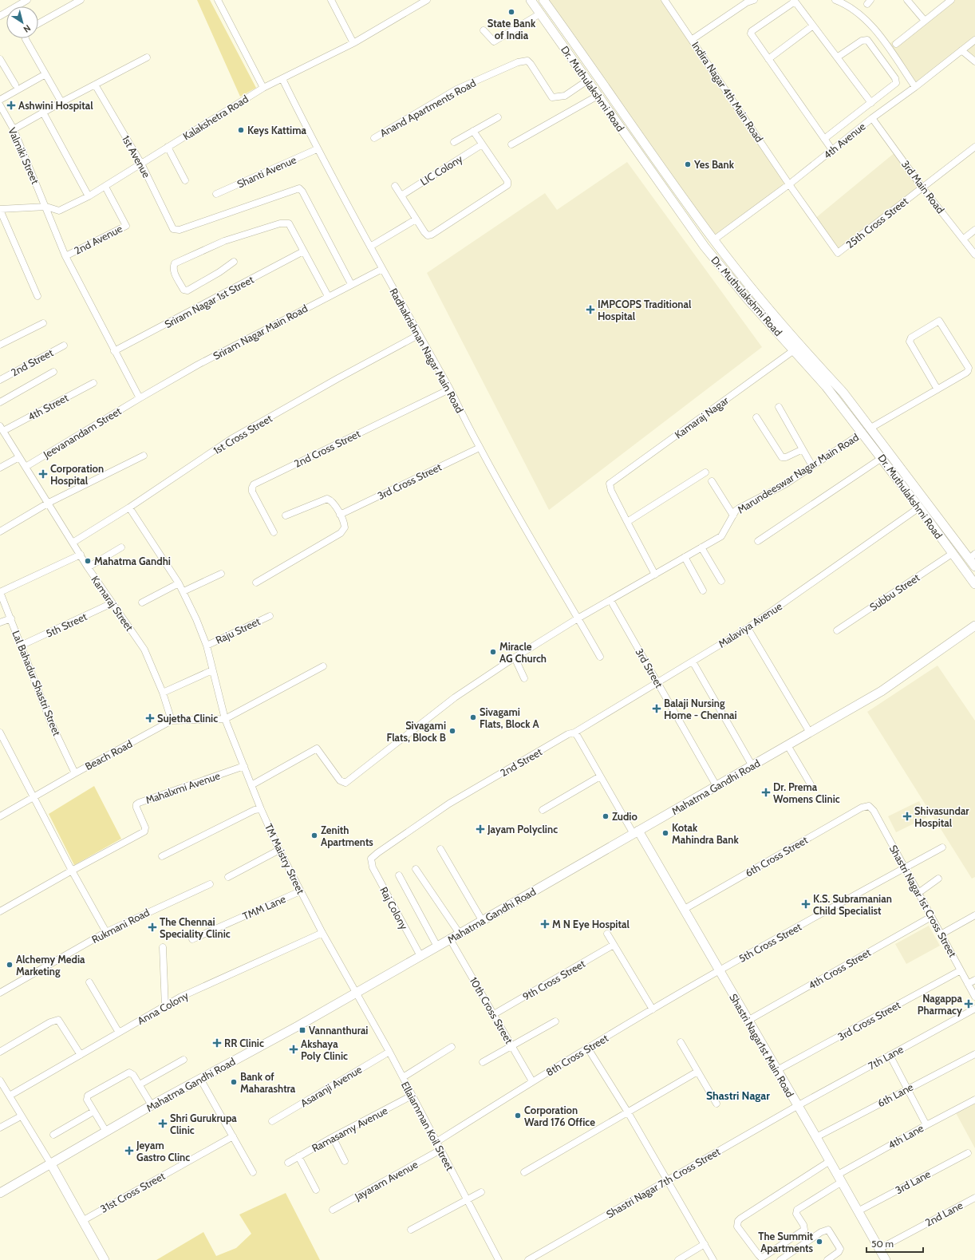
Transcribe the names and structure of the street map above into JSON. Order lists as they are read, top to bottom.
{
  "streets": {
    "main road": ["Dr. Muthulakshmi Road", "Mahatma Gandhi Road", "Shastri Nagar1st Main Road"],
    "street": [
      "Indira Nagar 4th Main Road",
      "Anand Apartments Road",
      "Kalakshetra Road",
      "4th Avenue",
      "Valmiki Street",
      "1st Avenue",
      "LIC Colony",
      "Shanti Avenue",
      "3rd Main Road",
      "25th Cross Street",
      "2nd Avenue",
      "Sriram Nagar 1st Street",
      "Sriram Nagar Main Road",
      "Radhakrishnan Nagar Main Road",
      "2nd Street",
      "4th Street",
      "Kamaraj Nagar",
      "Jeevanandam Street",
      "1st Cross Street",
      "2nd Cross Street",
      "Marundeeswar Nagar Main Road",
      "3rd Cross Street",
      "Subbu Street",
      "Kamaraj Street",
      "5th Street",
      "Malaviya Avenue",
      "Raju Street",
      "3rd Street",
      "Lal Bahadur Shastri Street",
      "Beach Road",
      "Mahalxmi Avenue",
      "6th Cross Street",
      "TM Maistry Street",
      "Shastri Nagar 1st Cross Street",
      "TMM Lane",
      "Raj Colony",
      "Rukmani Road",
      "5th Cross Street",
      "4th Cross Street",
      "9th Cross Street",
      "Anna Colony",
      "10th Cross Street",
      "8th Cross Street",
      "7th Lane",
      "Asaranji Avenue",
      "6th Lane",
      "Ellaiamman Koil Street",
      "Ramasamy Avenue",
      "4th Lane",
      "Jayaram Avenue",
      "3rd Lane",
      "Shastri Nagar 7th Cross Street",
      "31st Cross Street",
      "2nd Lane"
    ]
  },
  "crossings": [
    ["Dr. Muthulakshmi Road", "Anand Apartments Road"],
    ["Dr. Muthulakshmi Road", "4th Avenue"],
    ["Dr. Muthulakshmi Road", "Kamaraj Nagar"],
    ["Dr. Muthulakshmi Road", "Marundeeswar Nagar Main Road"],
    ["Dr. Muthulakshmi Road", "Subbu Street"],
    ["Dr. Muthulakshmi Road", "Malaviya Avenue"],
    ["Indira Nagar 4th Main Road", "4th Avenue"],
    ["Indira Nagar 4th Main Road", "25th Cross Street"],
    ["Kalakshetra Road", "Valmiki Street"],
    ["Kalakshetra Road", "1st Avenue"],
    ["Kalakshetra Road", "2nd Avenue"],
    ["Kalakshetra Road", "Radhakrishnan Nagar Main Road"],
    ["4th Avenue", "3rd Main Road"],
    ["4th Avenue", "25th Cross Street"],
    ["Valmiki Street", "2nd Avenue"],
    ["Valmiki Street", "Sriram Nagar 1st Street"],
    ["1st Avenue", "Sriram Nagar Main Road"],
    ["Shanti Avenue", "Radhakrishnan Nagar Main Road"],
    ["3rd Main Road", "25th Cross Street"],
    ["Sriram Nagar Main Road", "Radhakrishnan Nagar Main Road"],
    ["Sriram Nagar Main Road", "Jeevanandam Street"],
    ["Radhakrishnan Nagar Main Road", "1st Cross Street"],
    ["Radhakrishnan Nagar Main Road", "2nd Cross Street"],
    ["Radhakrishnan Nagar Main Road", "Marundeeswar Nagar Main Road"],
    ["Radhakrishnan Nagar Main Road", "3rd Cross Street"],
    ["2nd Street", "Malaviya Avenue"],
    ["2nd Street", "Raj Colony"],
    ["4th Street", "Kamaraj Street"],
    ["Jeevanandam Street", "Kamaraj Street"],
    ["1st Cross Street", "Kamaraj Street"],
    ["1st Cross Street", "TM Maistry Street"],
    ["Marundeeswar Nagar Main Road", "3rd Street"],
    ["Marundeeswar Nagar Main Road", "TM Maistry Street"],
    ["3rd Cross Street", "Shastri Nagar 1st Cross Street"],
    ["3rd Cross Street", "Shastri Nagar1st Main Road"],
    ["Kamaraj Street", "5th Street"],
    ["Kamaraj Street", "Beach Road"],
    ["5th Street", "Lal Bahadur Shastri Street"],
    ["Malaviya Avenue", "3rd Street"],
    ["Raju Street", "TM Maistry Street"],
    ["3rd Street", "Mahatma Gandhi Road"],
    ["Lal Bahadur Shastri Street", "Beach Road"],
    ["Beach Road", "TM Maistry Street"],
    ["Mahatma Gandhi Road", "TM Maistry Street"],
    ["Mahatma Gandhi Road", "Raj Colony"],
    ["Mahatma Gandhi Road", "10th Cross Street"],
    ["Mahatma Gandhi Road", "Shastri Nagar1st Main Road"],
    ["Mahatma Gandhi Road", "Ellaiamman Koil Street"],
    ["Mahalxmi Avenue", "TM Maistry Street"],
    ["6th Cross Street", "Shastri Nagar 1st Cross Street"],
    ["6th Cross Street", "Shastri Nagar1st Main Road"],
    ["TM Maistry Street", "TMM Lane"],
    ["TM Maistry Street", "Anna Colony"],
    ["TM Maistry Street", "Ellaiamman Koil Street"],
    ["Shastri Nagar 1st Cross Street", "5th Cross Street"],
    ["Shastri Nagar 1st Cross Street", "4th Cross Street"],
    ["5th Cross Street", "Shastri Nagar1st Main Road"],
    ["5th Cross Street", "8th Cross Street"],
    ["4th Cross Street", "Shastri Nagar1st Main Road"],
    ["9th Cross Street", "10th Cross Street"],
    ["10th Cross Street", "8th Cross Street"],
    ["Shastri Nagar1st Main Road", "8th Cross Street"],
    ["Shastri Nagar1st Main Road", "7th Lane"],
    ["Shastri Nagar1st Main Road", "6th Lane"],
    ["Shastri Nagar1st Main Road", "4th Lane"],
    ["Shastri Nagar1st Main Road", "3rd Lane"],
    ["Shastri Nagar1st Main Road", "Shastri Nagar 7th Cross Street"],
    ["Shastri Nagar1st Main Road", "2nd Lane"],
    ["8th Cross Street", "Ellaiamman Koil Street"],
    ["7th Lane", "Shastri Nagar 7th Cross Street"],
    ["Asaranji Avenue", "Ellaiamman Koil Street"],
    ["Ellaiamman Koil Street", "Ramasamy Avenue"],
    ["Ellaiamman Koil Street", "Jayaram Avenue"]
  ],
  "districts": ["Shastri Nagar"],
  "places": {
    "other": [
      "State Bank of India",
      "Keys Kattima",
      "Yes Bank",
      "Mahatma Gandhi",
      "Miracle AG Church",
      "Sivagami Flats, Block A",
      "Sivagami Flats, Block B",
      "Zudio",
      "Kotak Mahindra Bank",
      "Zenith Apartments",
      "Alchemy Media Marketing",
      "Bank of Maharashtra",
      "Corporation Ward 176 Office",
      "The Summit Apartments"
    ],
    "health": [
      "Ashwini Hospital",
      "IMPCOPS Traditional Hospital",
      "Corporation Hospital",
      "Balaji Nursing Home - Chennai",
      "Sujetha Clinic",
      "Dr. Prema Womens Clinic",
      "Shivasundar Hospital",
      "Jayam Polyclinc",
      "K.S. Subramanian Child Specialist",
      "M N Eye Hospital",
      "The Chennai Speciality Clinic",
      "Nagappa Pharmacy",
      "RR Clinic",
      "Akshaya Poly Clinic",
      "Shri Gurukrupa Clinic",
      "Jeyam Gastro Clinc"
    ],
    "transit": ["Vannanthurai"]
  },
  "scale_bar": "50 m",
  "north": "bottom right"
}
